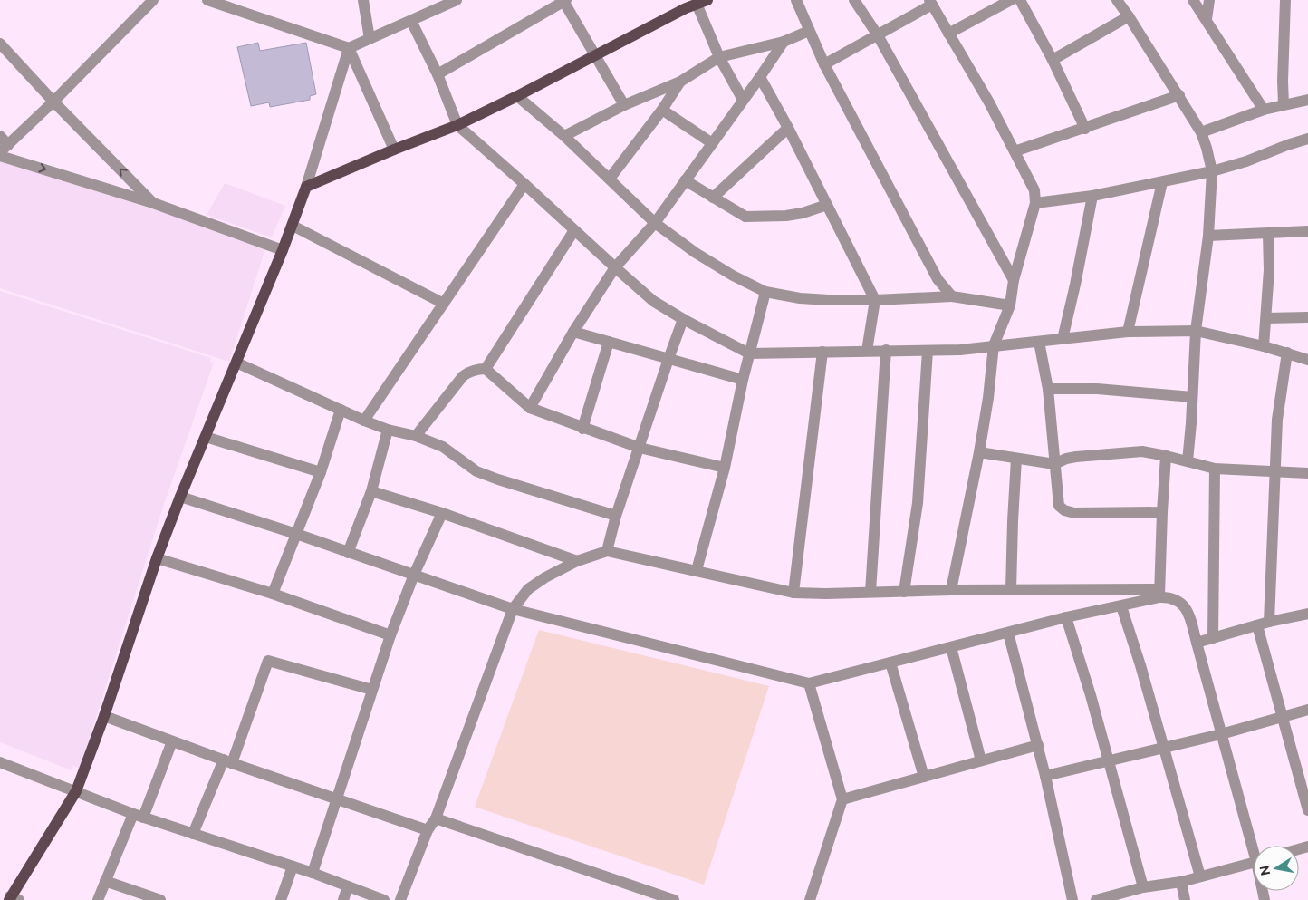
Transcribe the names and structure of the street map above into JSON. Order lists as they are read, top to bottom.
{
  "north": "left"
}
